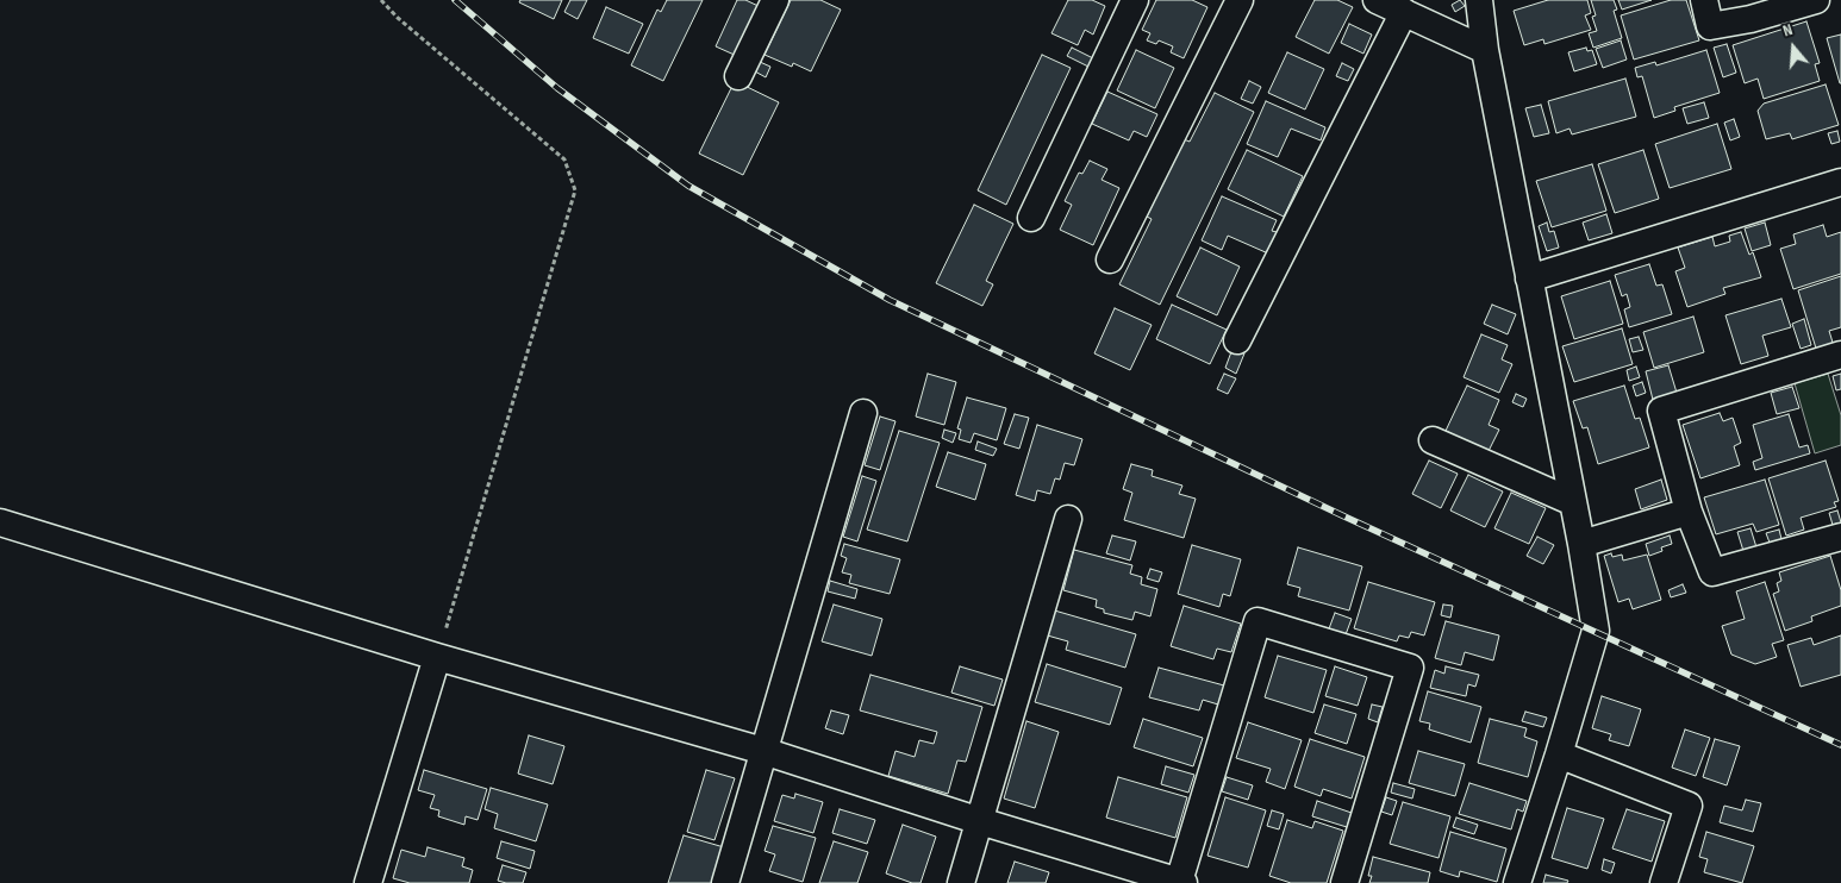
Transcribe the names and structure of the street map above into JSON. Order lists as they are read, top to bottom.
{
  "north": "top"
}
